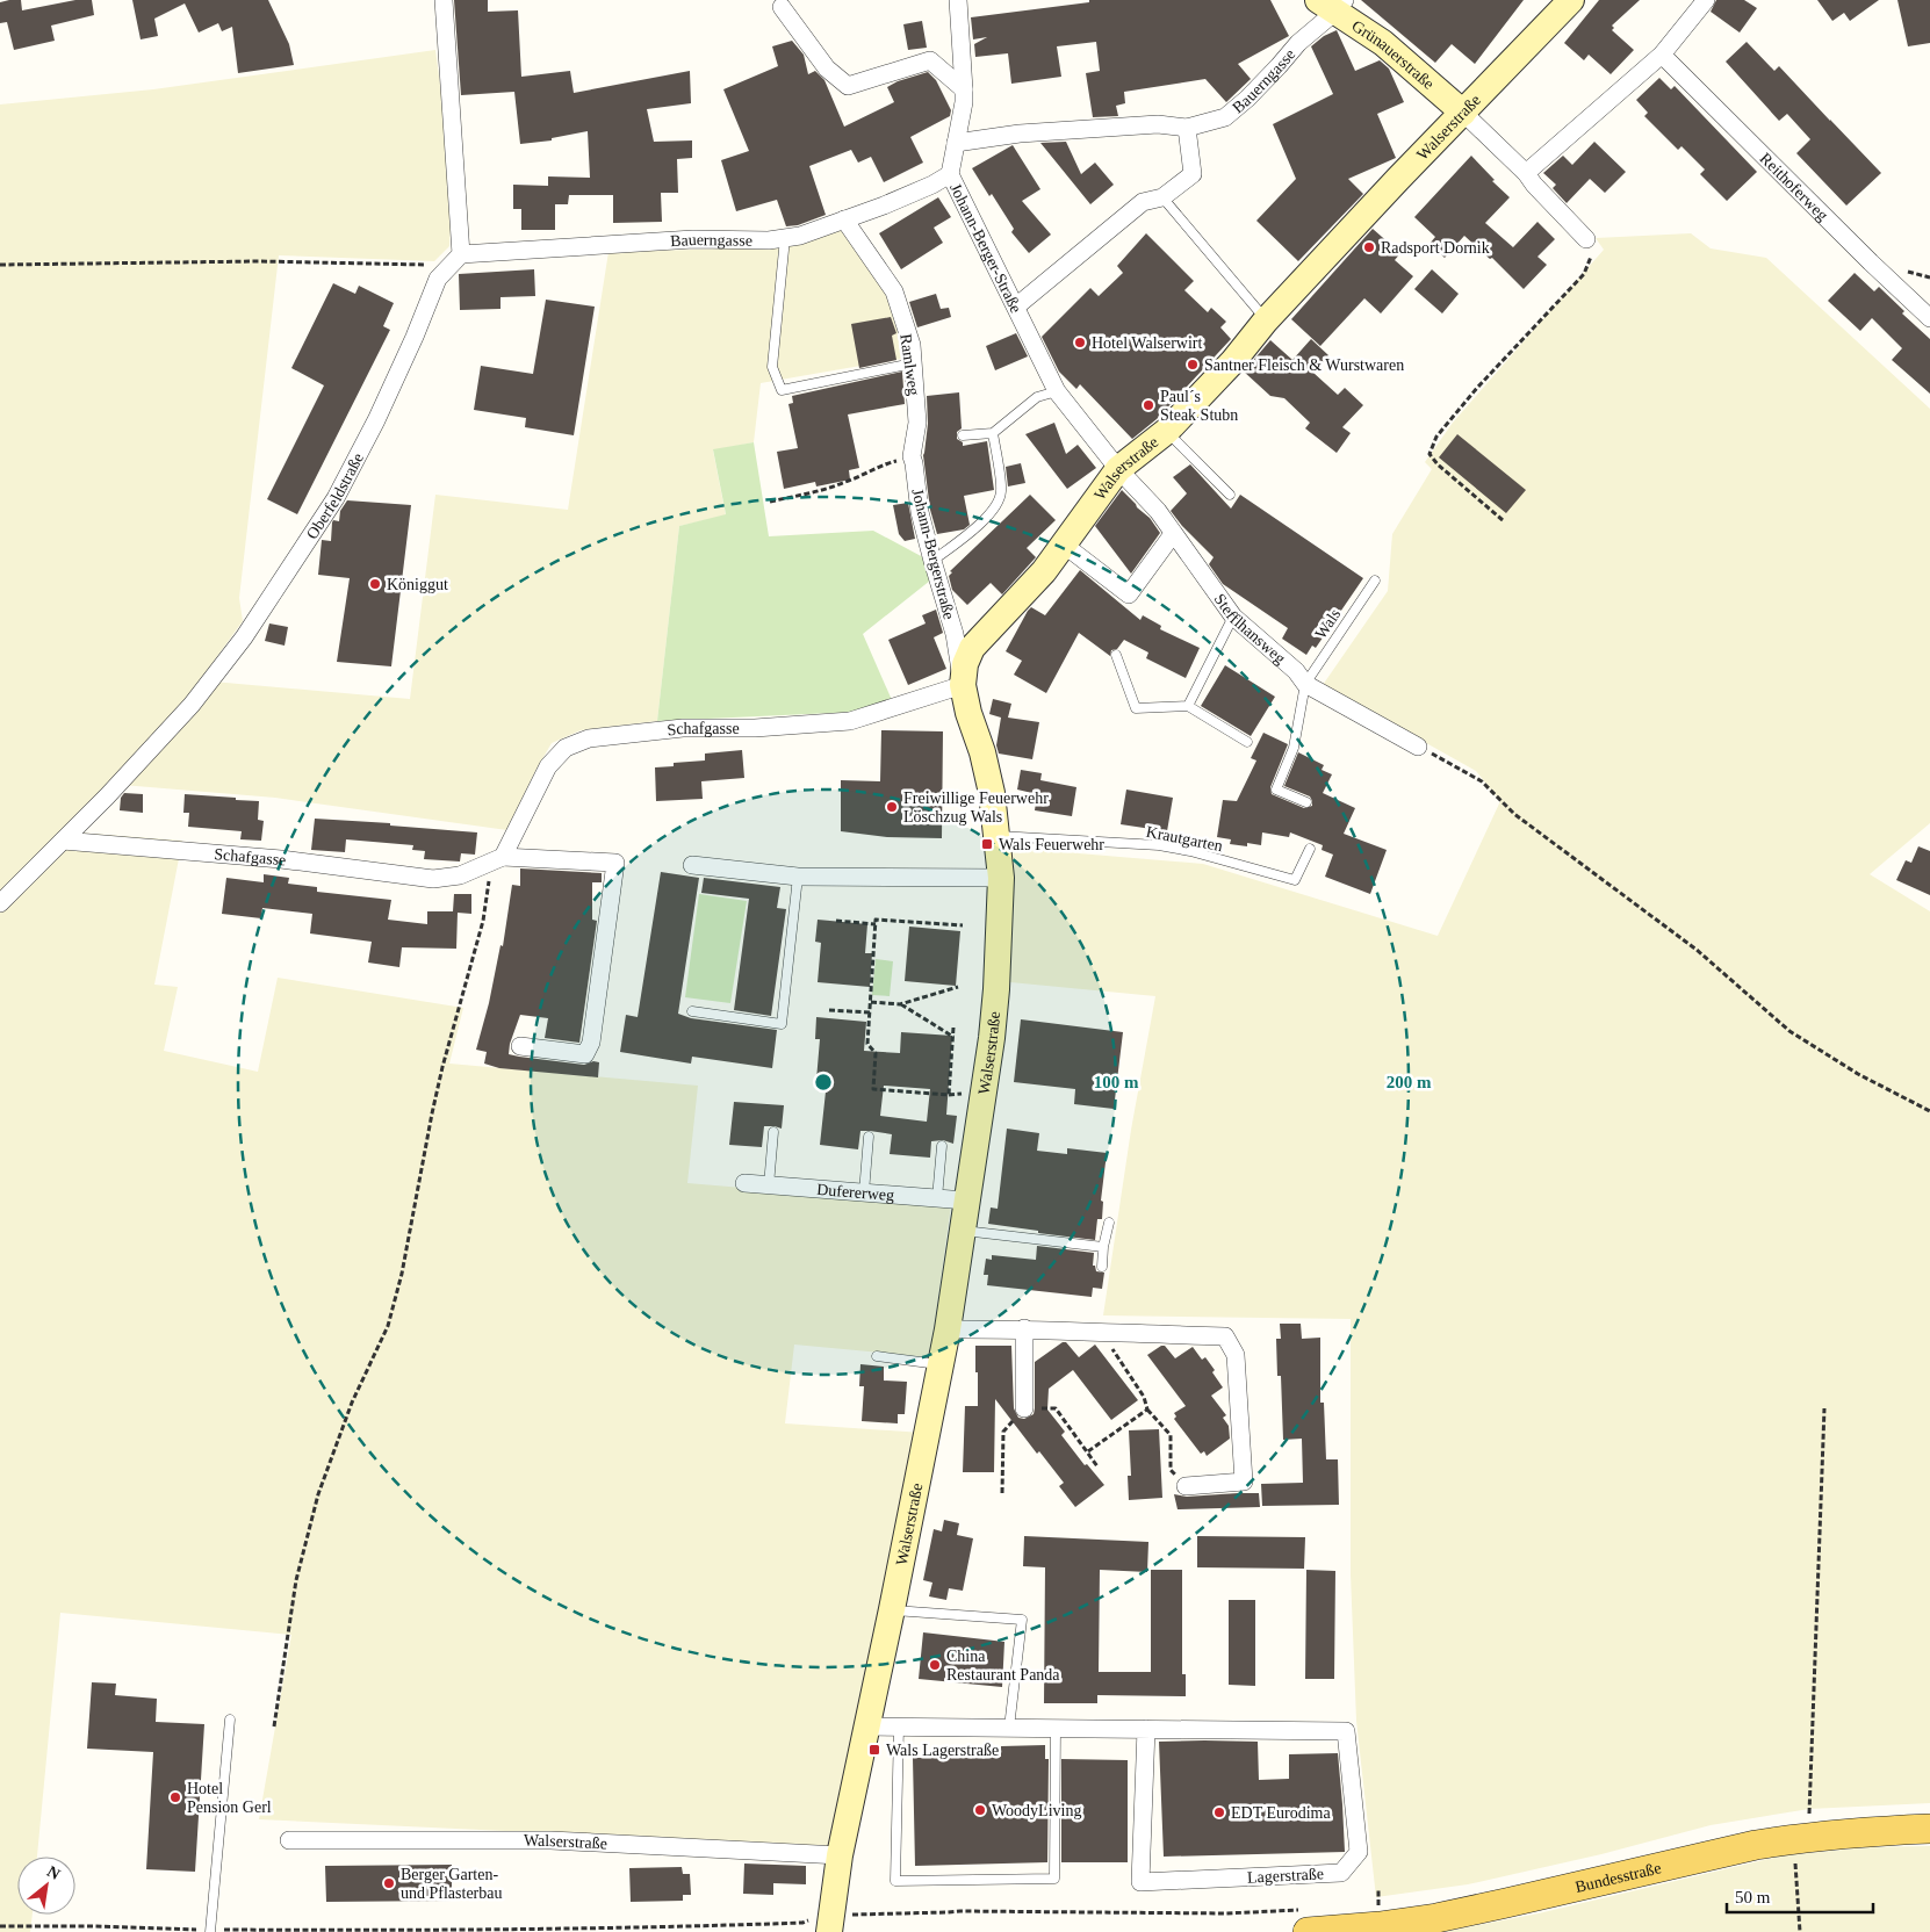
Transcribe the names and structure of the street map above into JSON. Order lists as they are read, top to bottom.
{
  "streets": {
    "main road": ["Bundesstraße"],
    "street": [
      "Grünauerstraße",
      "Bauerngasse",
      "Walserstraße",
      "Reithoferweg",
      "Johann-Berger-Straße",
      "Ramlweg",
      "Oberfeldstraße",
      "Johann-Bergerstraße",
      "Stefflhansweg",
      "Schafgasse",
      "Dufererweg",
      "Lagerstraße"
    ],
    "lane": ["Wals", "Krautgarten"]
  },
  "crossings": [
    ["Grünauerstraße", "Bauerngasse"],
    ["Grünauerstraße", "Walserstraße"],
    ["Bauerngasse", "Johann-Berger-Straße"],
    ["Bauerngasse", "Ramlweg"],
    ["Bauerngasse", "Oberfeldstraße"],
    ["Walserstraße", "Johann-Berger-Straße"],
    ["Walserstraße", "Johann-Bergerstraße"],
    ["Walserstraße", "Stefflhansweg"],
    ["Walserstraße", "Schafgasse"],
    ["Walserstraße", "Krautgarten"],
    ["Walserstraße", "Dufererweg"],
    ["Walserstraße", "Lagerstraße"],
    ["Johann-Berger-Straße", "Stefflhansweg"],
    ["Ramlweg", "Johann-Bergerstraße"],
    ["Oberfeldstraße", "Schafgasse"],
    ["Johann-Bergerstraße", "Schafgasse"],
    ["Wals", "Stefflhansweg"]
  ],
  "places": {
    "other": [
      "Radsport Dornik",
      "Hotel Walserwirt",
      "Santner Fleisch & Wurstwaren",
      "Paul´s Steak Stubn",
      "Königgut",
      "Freiwillige Feuerwehr Löschzug Wals",
      "China Restaurant Panda",
      "Hotel Pension Gerl",
      "WoodyLiving",
      "EDT Eurodima",
      "Berger Garten- und Pflasterbau"
    ],
    "transit": ["Wals Feuerwehr", "Wals Lagerstraße"]
  },
  "scale_bar": "50 m",
  "north": "top right",
  "rings": ["100 m", "200 m"]
}
